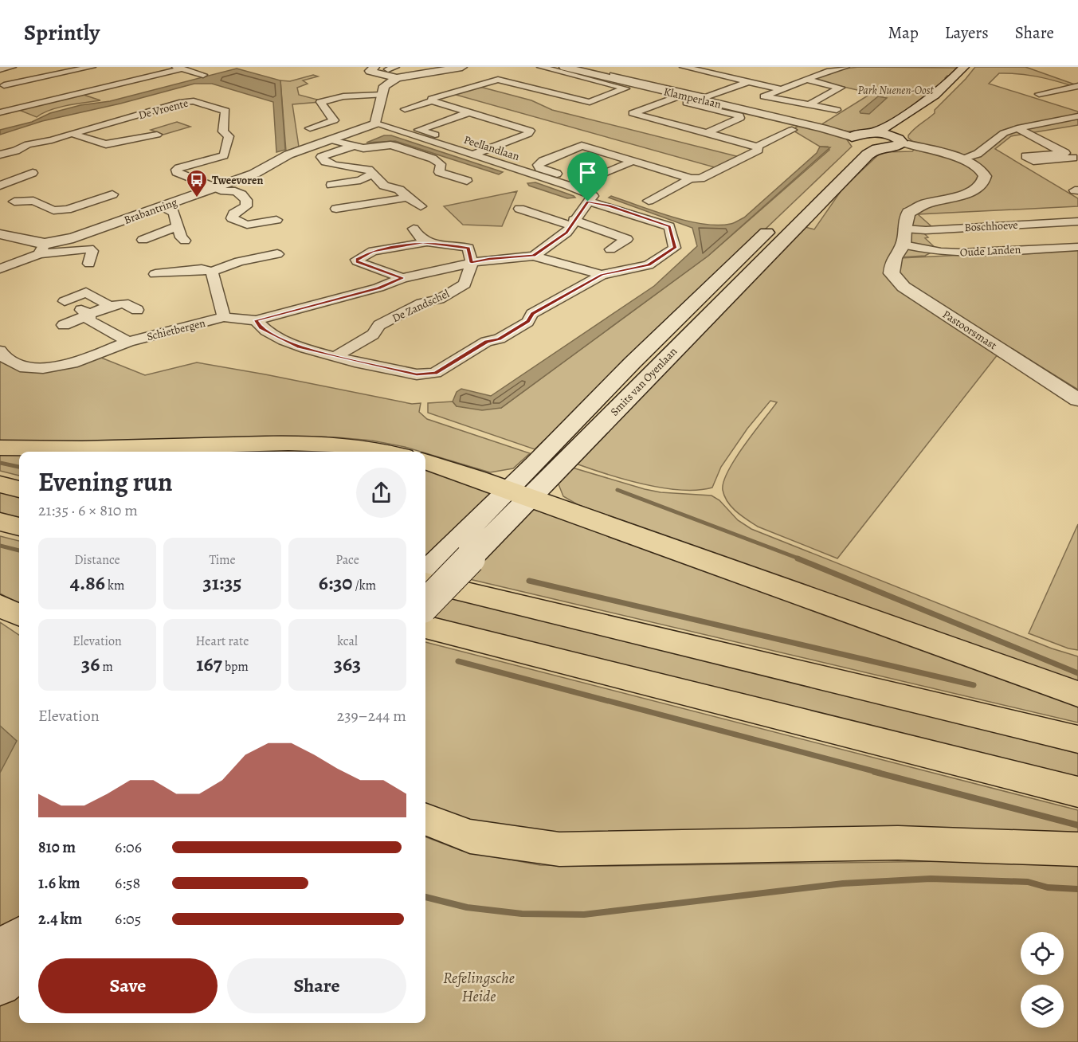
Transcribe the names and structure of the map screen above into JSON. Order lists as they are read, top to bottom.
{
  "streets": {
    "main road": ["Smits van Oyenlaan"],
    "street": [
      "Klamperlaan",
      "De Vroente",
      "Peellandlaan",
      "Brabantring",
      "Boschhoeve",
      "Oude Landen",
      "De Zandschel",
      "Schietbergen",
      "Pastoorsmast"
    ]
  },
  "crossings": [
    ["Klamperlaan", "Smits van Oyenlaan"],
    ["De Vroente", "Brabantring"],
    ["Peellandlaan", "Brabantring"],
    ["Boschhoeve", "Oude Landen"],
    ["Boschhoeve", "Pastoorsmast"],
    ["Oude Landen", "Pastoorsmast"],
    ["De Zandschel", "Schietbergen"]
  ],
  "parks": ["Park Nuenen-Oost", "Refelingsche Heide"],
  "places": {
    "bus stop": ["Tweevoren"]
  },
  "page": {
    "header": "Sprintly",
    "nav": ["Map", "Layers", "Share"],
    "heading": ["Evening run", "21:35 · 6 × 810 m"],
    "stats": [
      ["Distance", "4.86 km"],
      ["Time", "31:35"],
      ["Pace", "6:30 /km"],
      ["Elevation", "36 m"],
      ["Heart rate", "167 bpm"],
      ["kcal", "363"]
    ],
    "chart": ["Elevation", "239–244 m"],
    "list": [
      {
        "name": "810 m",
        "note": "6:06"
      },
      {
        "name": "1.6 km",
        "note": "6:58"
      },
      {
        "name": "2.4 km",
        "note": "6:05"
      }
    ],
    "buttons": ["Save", "Share"]
  }
}
